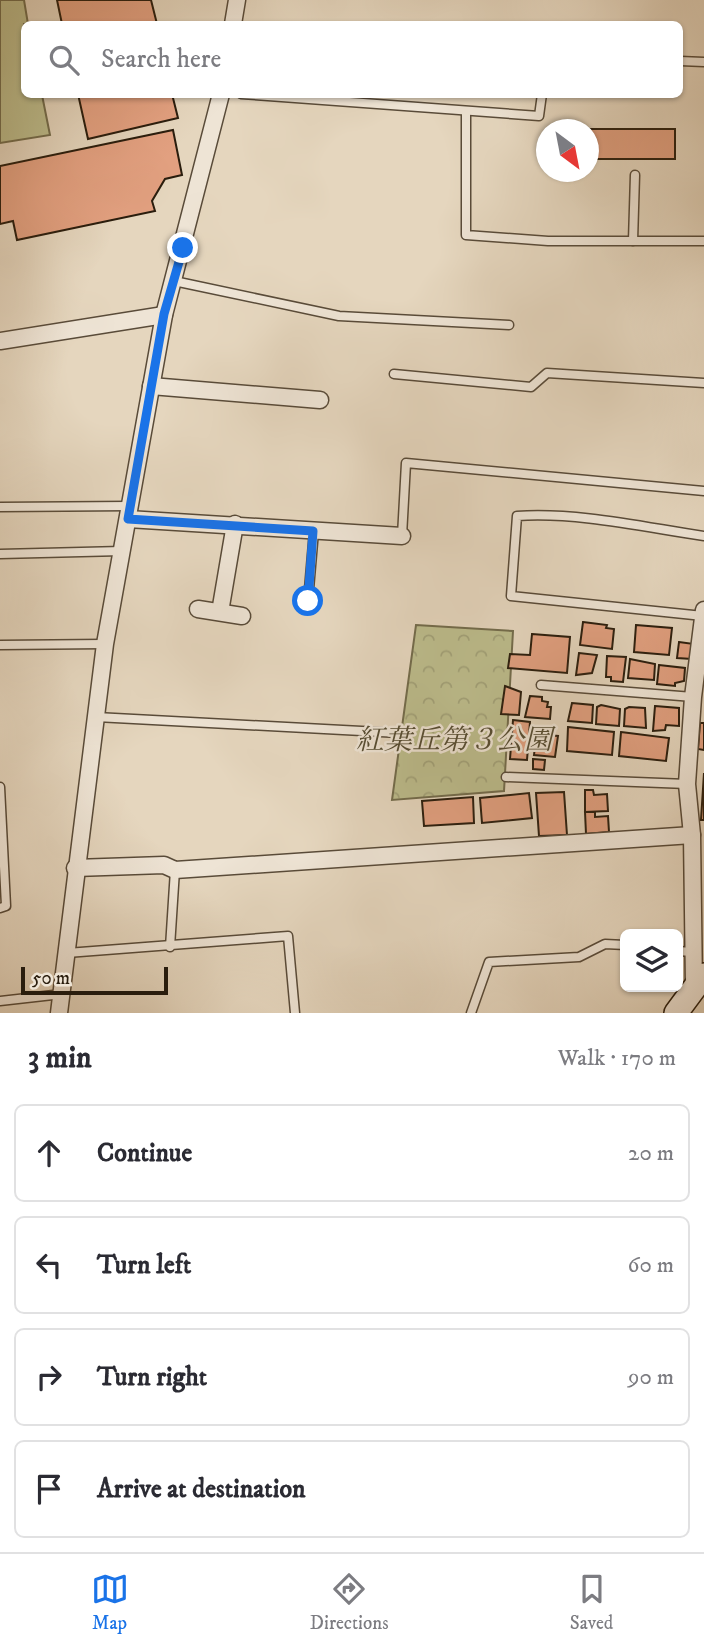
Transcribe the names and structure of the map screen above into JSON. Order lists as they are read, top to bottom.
{
  "parks": ["紅葉丘第３公園"],
  "scale_bar": "50 m",
  "north": "bottom right",
  "page": {
    "search": "Search here",
    "scale": "50 m",
    "heading": ["3 min", "Walk · 170 m"],
    "list": [
      ["Continue", "20 m"],
      ["Turn left", "60 m"],
      ["Turn right", "90 m"],
      "Arrive at destination"
    ],
    "nav": ["Map", "Directions", "Saved"]
  }
}
